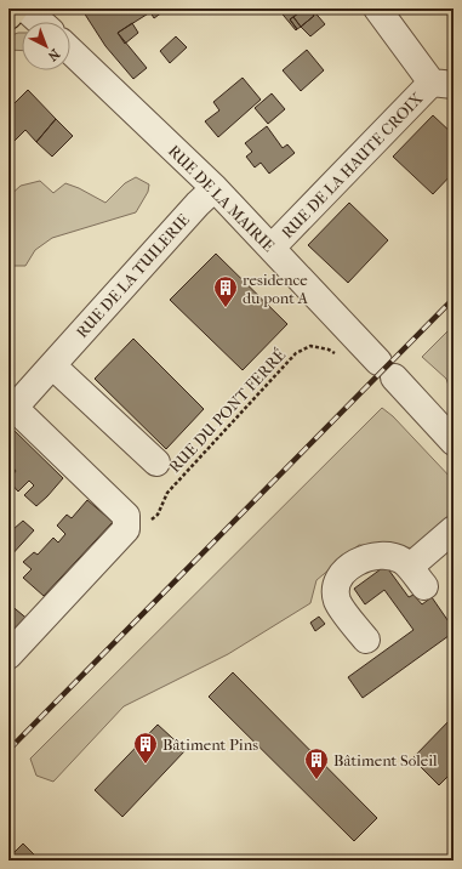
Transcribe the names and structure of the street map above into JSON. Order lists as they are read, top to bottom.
{
  "streets": {
    "street": ["RUE DE LA HAUTE CROIX", "RUE DE LA MAIRIE", "RUE DE LA TUILERIE"],
    "path": ["RUE DU PONT FERRÉ"]
  },
  "crossings": [
    ["RUE DE LA HAUTE CROIX", "RUE DE LA MAIRIE"],
    ["RUE DE LA MAIRIE", "RUE DE LA TUILERIE"],
    ["RUE DE LA TUILERIE", "RUE DU PONT FERRÉ"]
  ],
  "places": {
    "building": ["residence du pont A", "Bâtiment Pins", "Bâtiment Soleil"]
  },
  "north": "bottom right"
}
